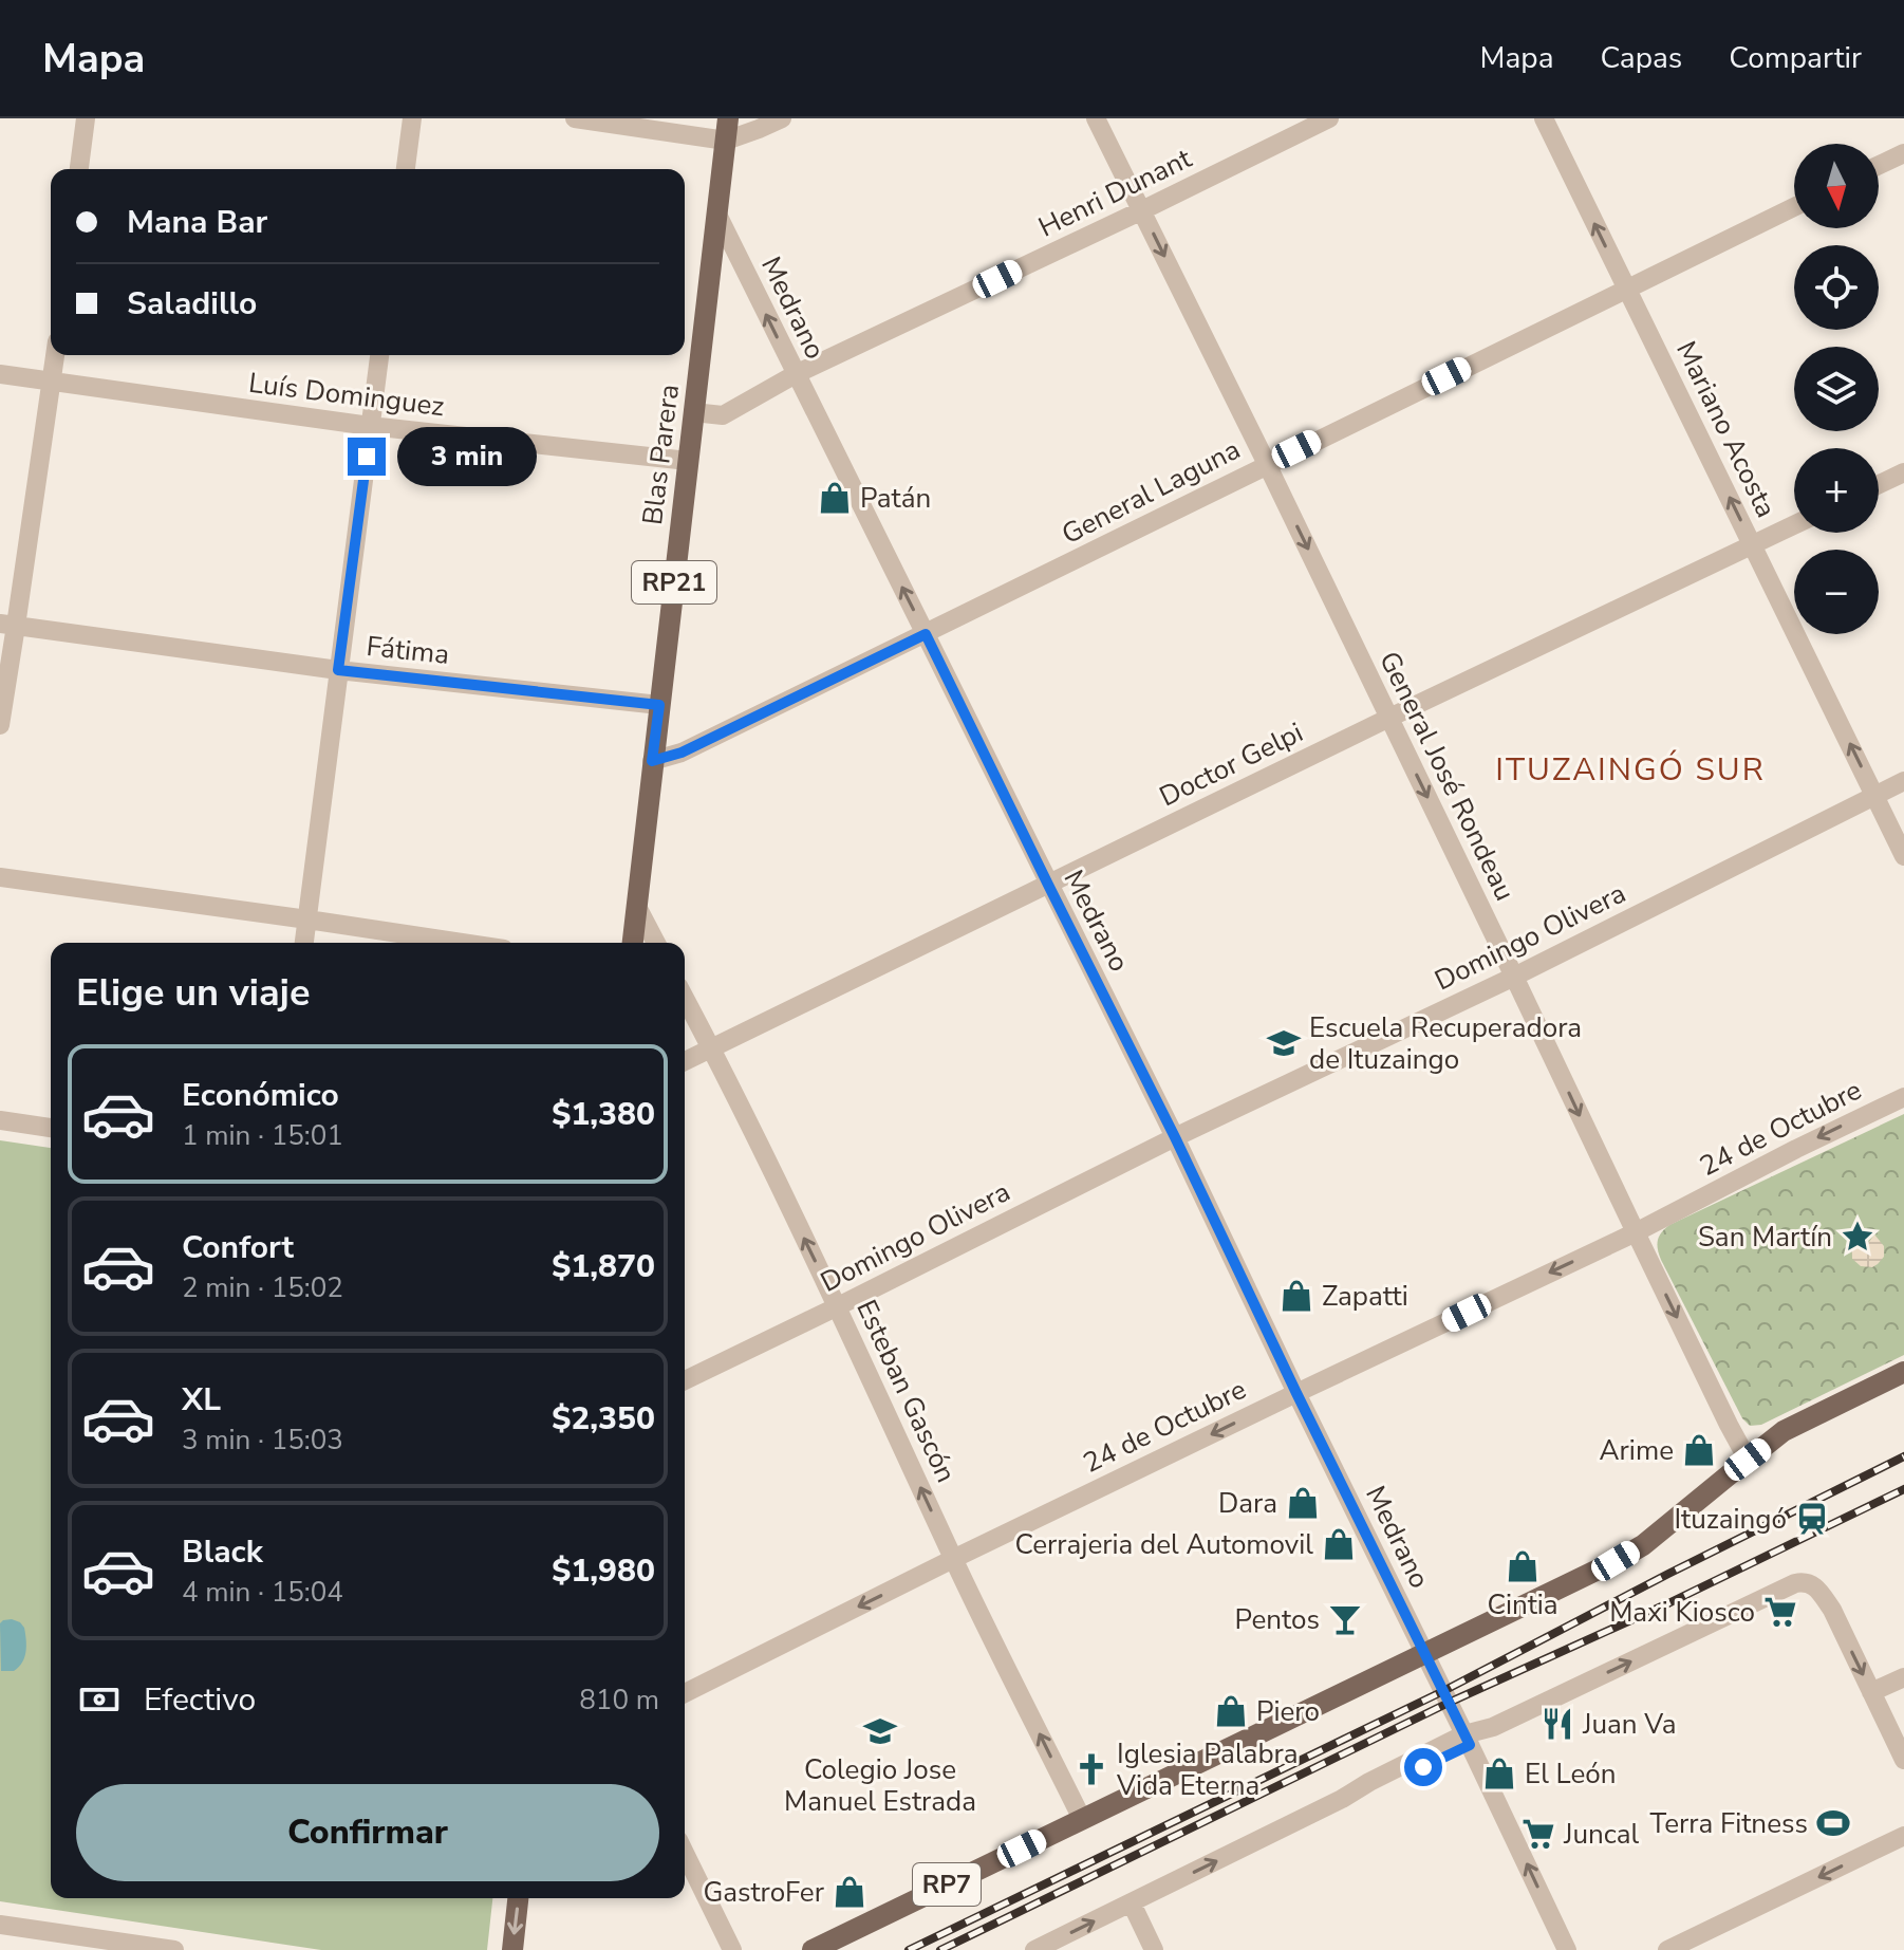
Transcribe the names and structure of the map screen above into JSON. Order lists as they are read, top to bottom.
{
  "streets": {
    "main road": ["Blas Parera", "RP21", "RP7"],
    "street": [
      "Henri Dunant",
      "Medrano",
      "Luís Dominguez",
      "Mariano Acosta",
      "General Laguna",
      "Fátima",
      "Doctor Gelpi",
      "General José Rondeau",
      "Domingo Olivera",
      "24 de Octubre",
      "Esteban Gascón"
    ]
  },
  "crossings": [
    ["Henri Dunant", "Medrano"],
    ["Henri Dunant", "Blas Parera"],
    ["Henri Dunant", "General José Rondeau"],
    ["Medrano", "Blas Parera"],
    ["Medrano", "General Laguna"],
    ["Medrano", "Doctor Gelpi"],
    ["Medrano", "Domingo Olivera"],
    ["Medrano", "24 de Octubre"],
    ["Medrano", "RP7"],
    ["Luís Dominguez", "Blas Parera"],
    ["Mariano Acosta", "General Laguna"],
    ["Mariano Acosta", "Doctor Gelpi"],
    ["Mariano Acosta", "Domingo Olivera"],
    ["Blas Parera", "General Laguna"],
    ["Blas Parera", "Fátima"],
    ["General Laguna", "General José Rondeau"],
    ["Doctor Gelpi", "General José Rondeau"],
    ["Doctor Gelpi", "Esteban Gascón"],
    ["General José Rondeau", "Domingo Olivera"],
    ["General José Rondeau", "24 de Octubre"],
    ["General José Rondeau", "RP7"],
    ["Domingo Olivera", "Esteban Gascón"],
    ["24 de Octubre", "Esteban Gascón"],
    ["Esteban Gascón", "RP7"]
  ],
  "one_way": [
    "Mariano Acosta",
    "General José Rondeau",
    "24 de Octubre",
    "Esteban Gascón"
  ],
  "districts": ["ITUZAINGÓ SUR"],
  "places": {
    "shop": [
      "Patán",
      "Zapatti",
      "Arime",
      "Dara",
      "Cerrajeria del Automovil",
      "Cintia",
      "Piero",
      "El León",
      "GastroFer"
    ],
    "school or university": ["Escuela Recuperadora de Ituzaingo", "Colegio Jose Manuel Estrada"],
    "place": ["San Martín"],
    "station": ["Ituzaingó"],
    "supermarket": ["Maxi Kiosco", "Juncal"],
    "bar": ["Pentos"],
    "restaurant": ["Juan Va"],
    "church": ["Iglesia Palabra Vida Eterna"],
    "sports": ["Terra Fitness"]
  },
  "north": "bottom",
  "page": {
    "header": "Mapa",
    "nav": ["Mapa", "Capas", "Compartir"],
    "map_buttons": ["+", "−"],
    "banner": ["Mana Bar", "Saladillo"],
    "bubble": "3 min",
    "heading": "Elige un viaje",
    "list": [
      {
        "name": "Económico",
        "note": "1 min · 15:01",
        "value": "$1,380"
      },
      {
        "name": "Confort",
        "note": "2 min · 15:02",
        "value": "$1,870"
      },
      {
        "name": "XL",
        "note": "3 min · 15:03",
        "value": "$2,350"
      },
      {
        "name": "Black",
        "note": "4 min · 15:04",
        "value": "$1,980"
      }
    ],
    "pay": ["Efectivo", "810 m"],
    "buttons": "Confirmar"
  }
}
